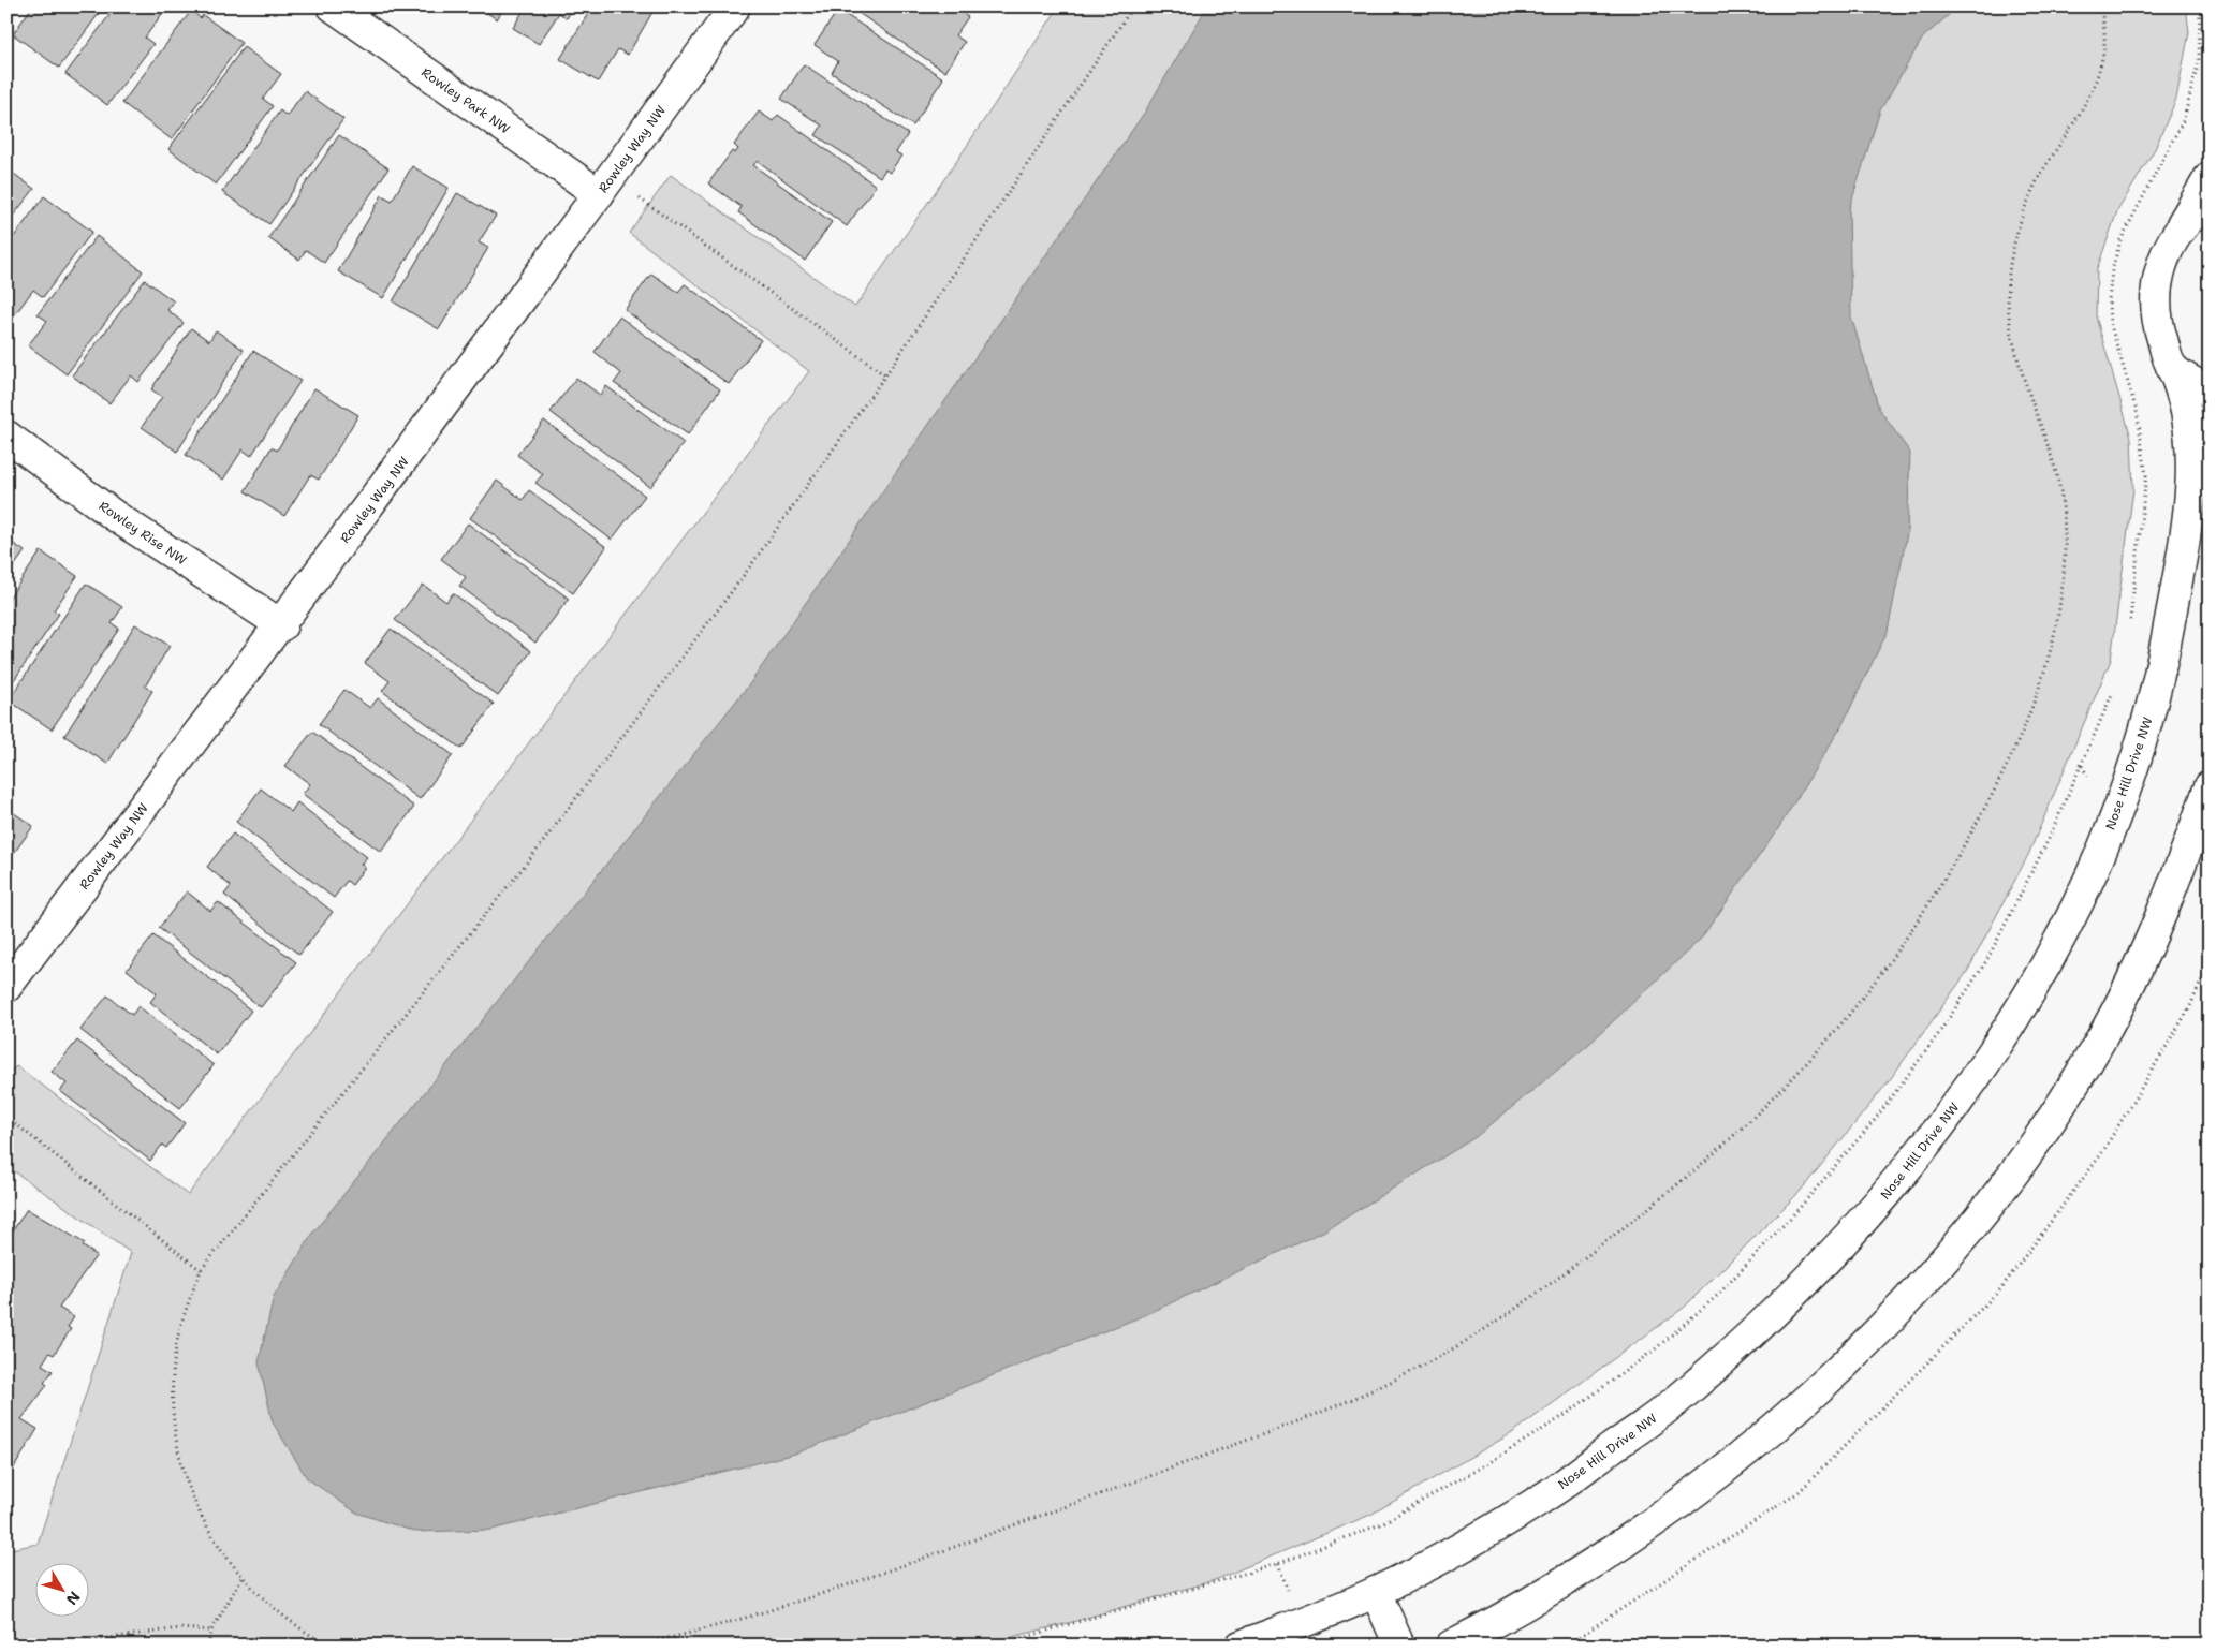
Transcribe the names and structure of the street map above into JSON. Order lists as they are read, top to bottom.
{
  "streets": {
    "street": [
      "Rowley Park NW",
      "Rowley Way NW",
      "Rowley Rise NW",
      "Nose Hill Drive NW"
    ]
  },
  "crossings": [
    ["Rowley Park NW", "Rowley Way NW"],
    ["Rowley Way NW", "Rowley Rise NW"]
  ],
  "north": "bottom right"
}
